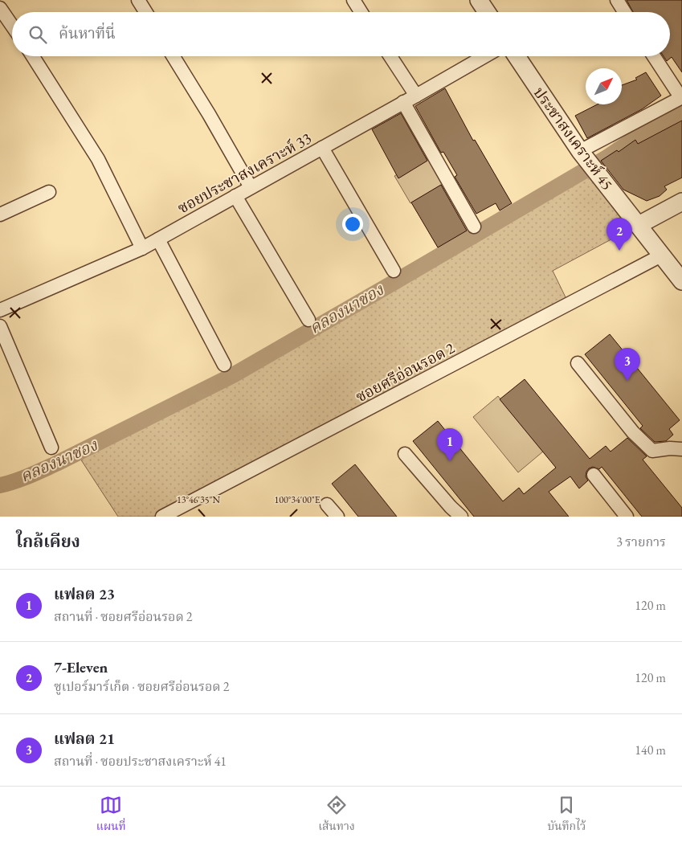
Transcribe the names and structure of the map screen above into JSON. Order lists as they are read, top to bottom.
{
  "streets": {
    "street": ["ประชาสงเคราะห์ 45", "ซอยประชาสงเคราะห์ 33", "ซอยศรีอ่อนรอด 2"]
  },
  "crossings": [
    ["ประชาสงเคราะห์ 45", "ซอยศรีอ่อนรอด 2"]
  ],
  "water": ["คลองนาซอง"],
  "north": "top right",
  "page": {
    "search": "ค้นหาที่นี่",
    "pins": ["2", "3", "1"],
    "heading": ["ใกล้เคียง", "3 รายการ"],
    "list": [
      {
        "mark": "1",
        "name": "แฟลต 23",
        "note": "สถานที่ · ซอยศรีอ่อนรอด 2",
        "value": "120 m"
      },
      {
        "mark": "2",
        "name": "7-Eleven",
        "note": "ซูเปอร์มาร์เก็ต · ซอยศรีอ่อนรอด 2",
        "value": "120 m"
      },
      {
        "mark": "3",
        "name": "แฟลต 21",
        "note": "สถานที่ · ซอยประชาสงเคราะห์ 41",
        "value": "140 m"
      }
    ],
    "nav": ["แผนที่", "เส้นทาง", "บันทึกไว้"]
  },
  "coordinates": ["13°46'35\"N", "100°34'00\"E"]
}
